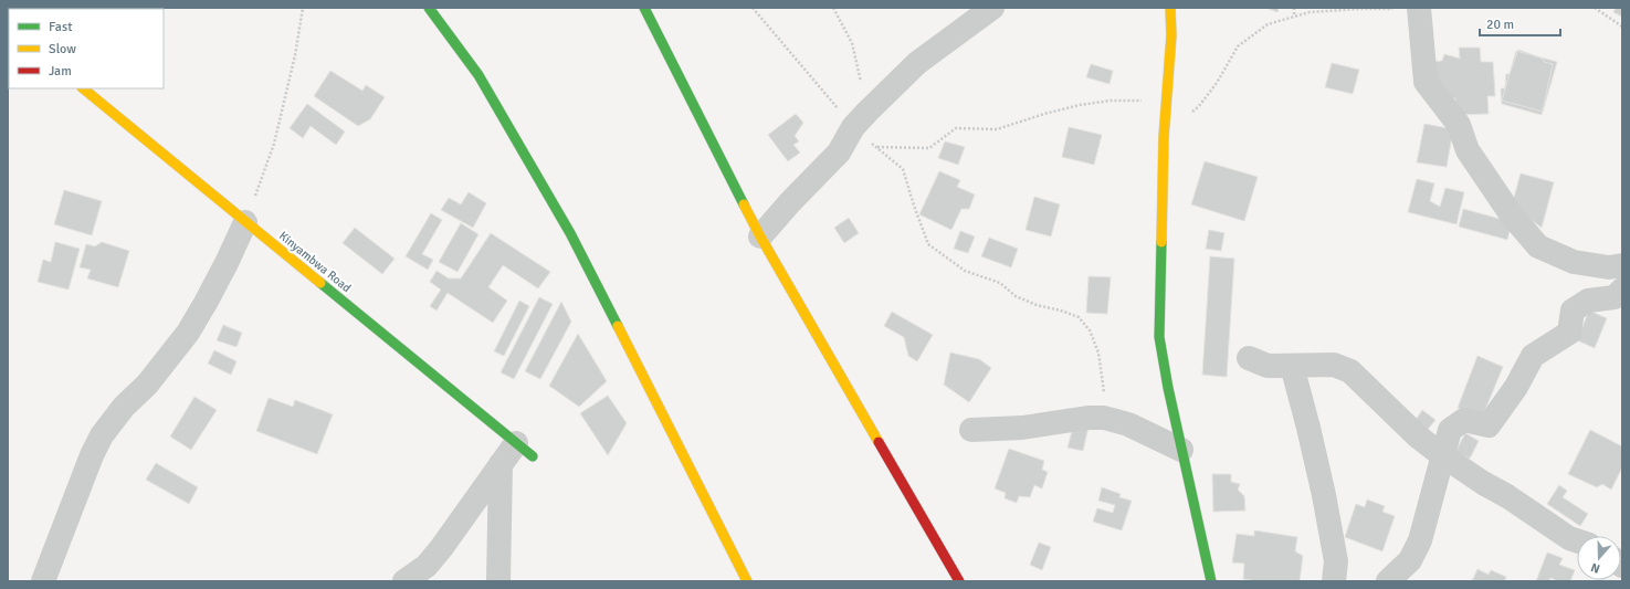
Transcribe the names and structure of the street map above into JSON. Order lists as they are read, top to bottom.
{
  "streets": {
    "street": ["Kinyambwa Road"]
  },
  "legend": ["Fast", "Slow", "Jam"],
  "scale_bar": "20 m",
  "north": "bottom"
}
